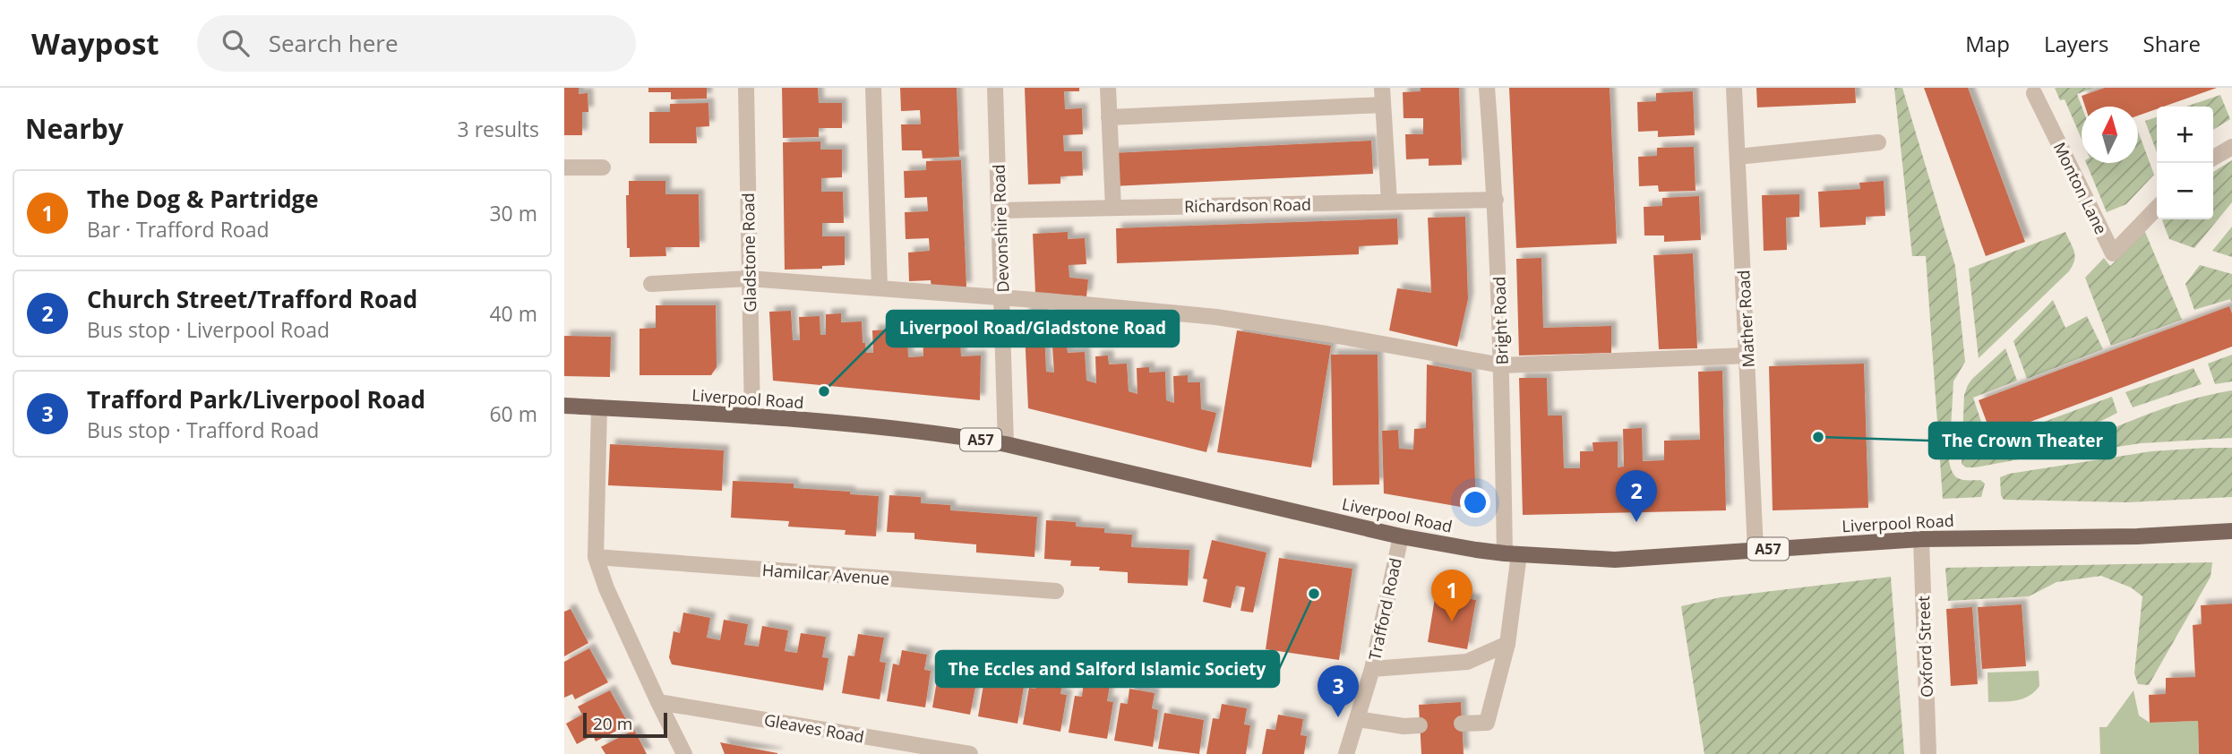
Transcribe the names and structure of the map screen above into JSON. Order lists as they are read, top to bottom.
{
  "streets": {
    "main road": ["Liverpool Road", "A57"],
    "street": [
      "Monton Lane",
      "Richardson Road",
      "Devonshire Road",
      "Gladstone Road",
      "Mather Road",
      "Bright Road",
      "Hamilcar Avenue",
      "Trafford Road",
      "Oxford Street",
      "Gleaves Road"
    ]
  },
  "crossings": [
    ["Richardson Road", "Devonshire Road"],
    ["Richardson Road", "Bright Road"],
    ["Devonshire Road", "Liverpool Road"],
    ["Gladstone Road", "Liverpool Road"],
    ["Mather Road", "Liverpool Road"],
    ["Bright Road", "Liverpool Road"],
    ["Liverpool Road", "Trafford Road"],
    ["Liverpool Road", "Oxford Street"]
  ],
  "places": ["Liverpool Road/Gladstone Road", "The Crown Theater", "The Eccles and Salford Islamic Society"],
  "scale_bar": "20 m",
  "north": "top",
  "page": {
    "header": "Waypost",
    "search": "Search here",
    "nav": ["Map", "Layers", "Share"],
    "heading": ["Nearby", "3 results"],
    "map_buttons": ["+", "−"],
    "list": [
      {
        "mark": "1",
        "name": "The Dog & Partridge",
        "note": "Bar · Trafford Road",
        "value": "30 m"
      },
      {
        "mark": "2",
        "name": "Church Street/Trafford Road",
        "note": "Bus stop · Liverpool Road",
        "value": "40 m"
      },
      {
        "mark": "3",
        "name": "Trafford Park/Liverpool Road",
        "note": "Bus stop · Trafford Road",
        "value": "60 m"
      }
    ],
    "pins": ["2", "1", "3"],
    "scale": "20 m"
  }
}
